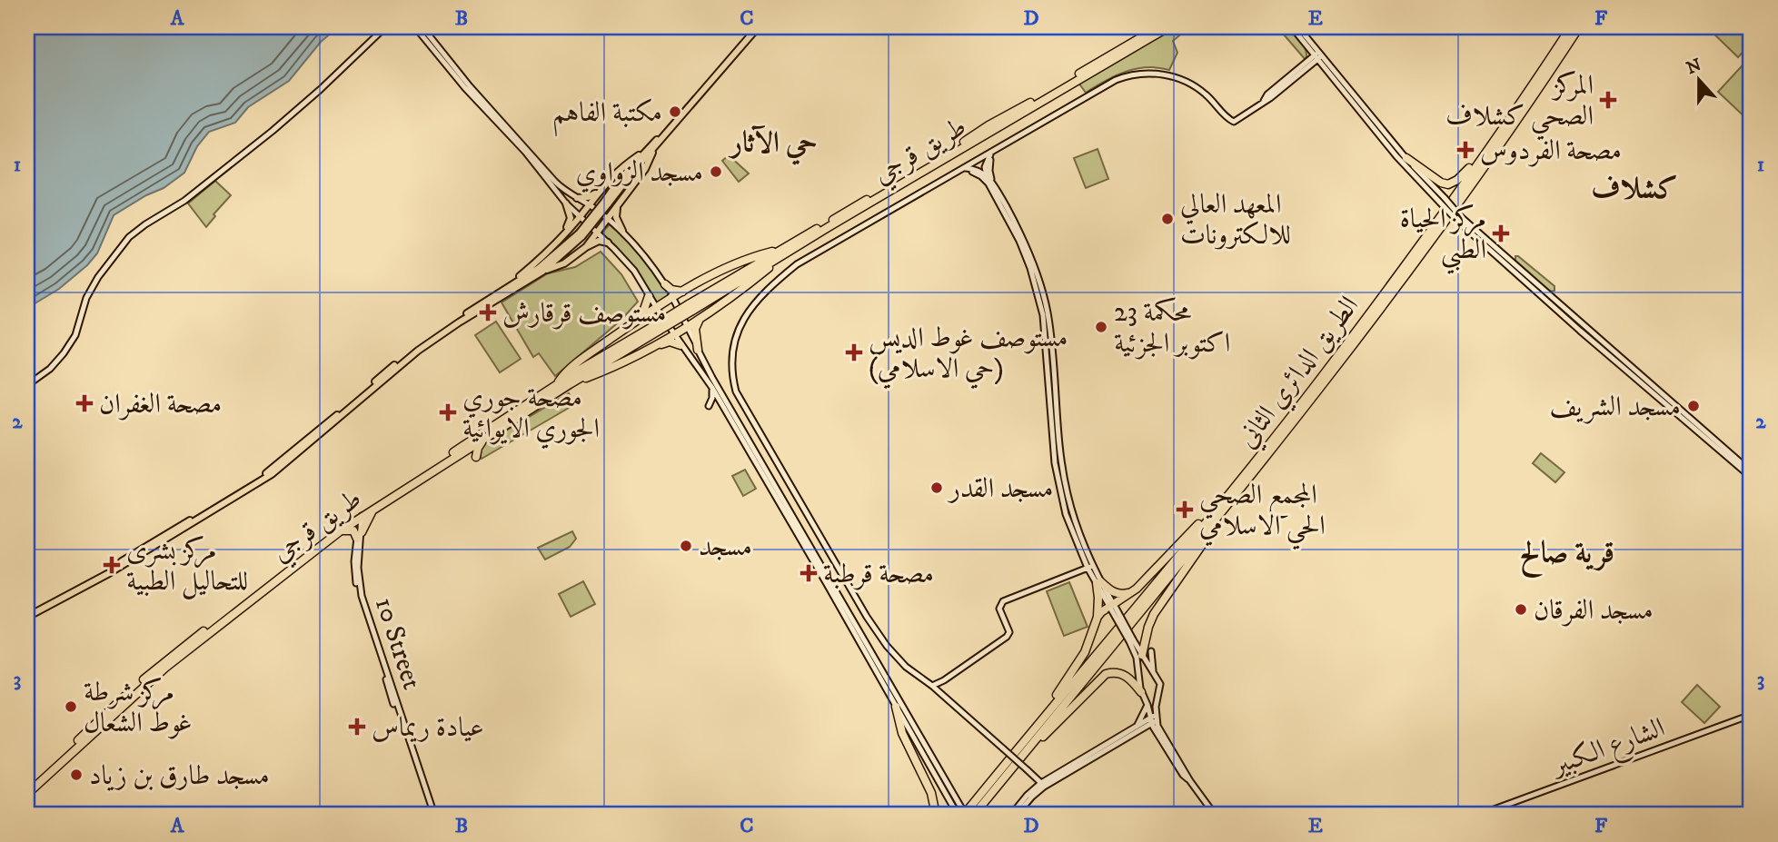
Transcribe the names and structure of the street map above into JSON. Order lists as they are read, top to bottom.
{
  "streets": {
    "highway": ["طريق قرجي", "الطريق الدائري الثاني"],
    "street": ["10 Street", "الشارع الكبير"]
  },
  "crossings": [
    ["طريق قرجي", "10 Street"]
  ],
  "districts": ["حي الآثار", "كشلاف", "قرية صالح"],
  "places": {
    "health": [
      "المركز الصحي كشلاف",
      "مصحة الفردوس",
      "مركز الحياة الطبي",
      "مستوصف قرقارش",
      "مستوصف غوط الديس (حي الاسلامي)",
      "مصحة الغفران",
      "مصحة جوري الجوري الايوائية",
      "المجمع الصحي الحي الاسلامي",
      "مركز بشرى للتحاليل الطبية",
      "مصحة قرطبة",
      "عيادة ريماس"
    ],
    "other": [
      "مكتبة الفاهم",
      "مسجد الزواوي",
      "المعهد العالي للالكترونات",
      "محكمة 23 اكتوبر الجزئية",
      "مسجد الشريف",
      "مسجد القدر",
      "مسجد",
      "مسجد الفرقان",
      "مركز شرطة غوط الشعال",
      "مسجد طارق بن زياد"
    ]
  },
  "north": "top",
  "grid": {
    "columns": [
      "A",
      "B",
      "C",
      "D",
      "E",
      "F"
    ],
    "rows": ["1", "2", "3"]
  }
}
